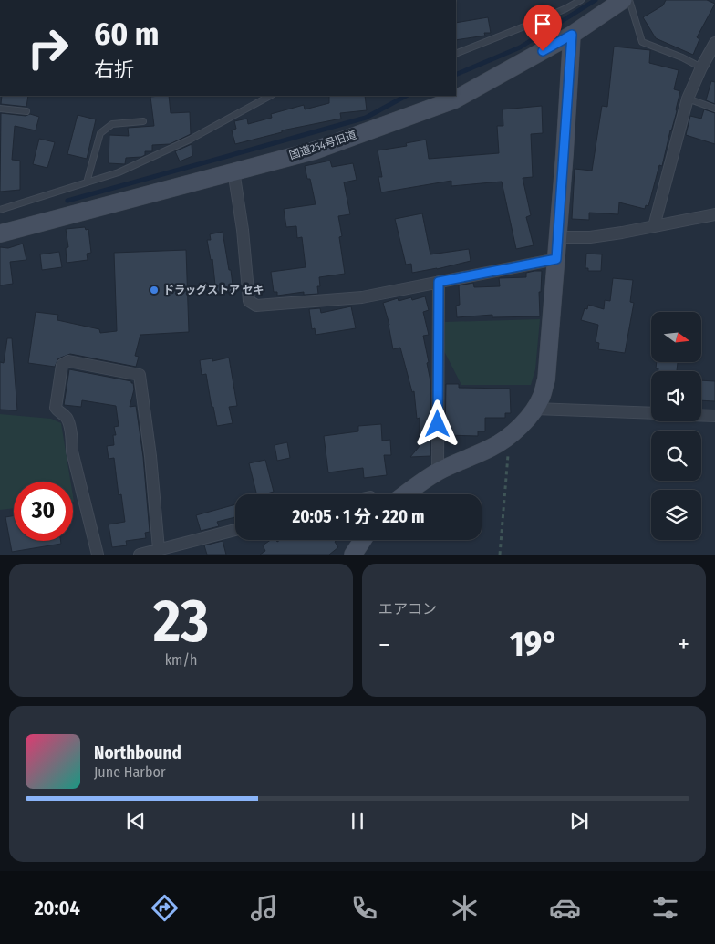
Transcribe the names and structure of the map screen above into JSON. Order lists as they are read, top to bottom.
{
  "streets": {
    "street": ["国道254号旧道"]
  },
  "places": ["ドラッグストア セキ"],
  "north": "right",
  "page": {
    "turn": ["60 m", "右折"],
    "limit": "30",
    "trip": "20:05 · 1 分 · 220 m",
    "tile": [
      ["23", "km/h"],
      "エアコン"
    ],
    "heat": ["−", "19°", "+"],
    "song": ["Northbound", "June Harbor"],
    "tabs": "20:04"
  }
}
